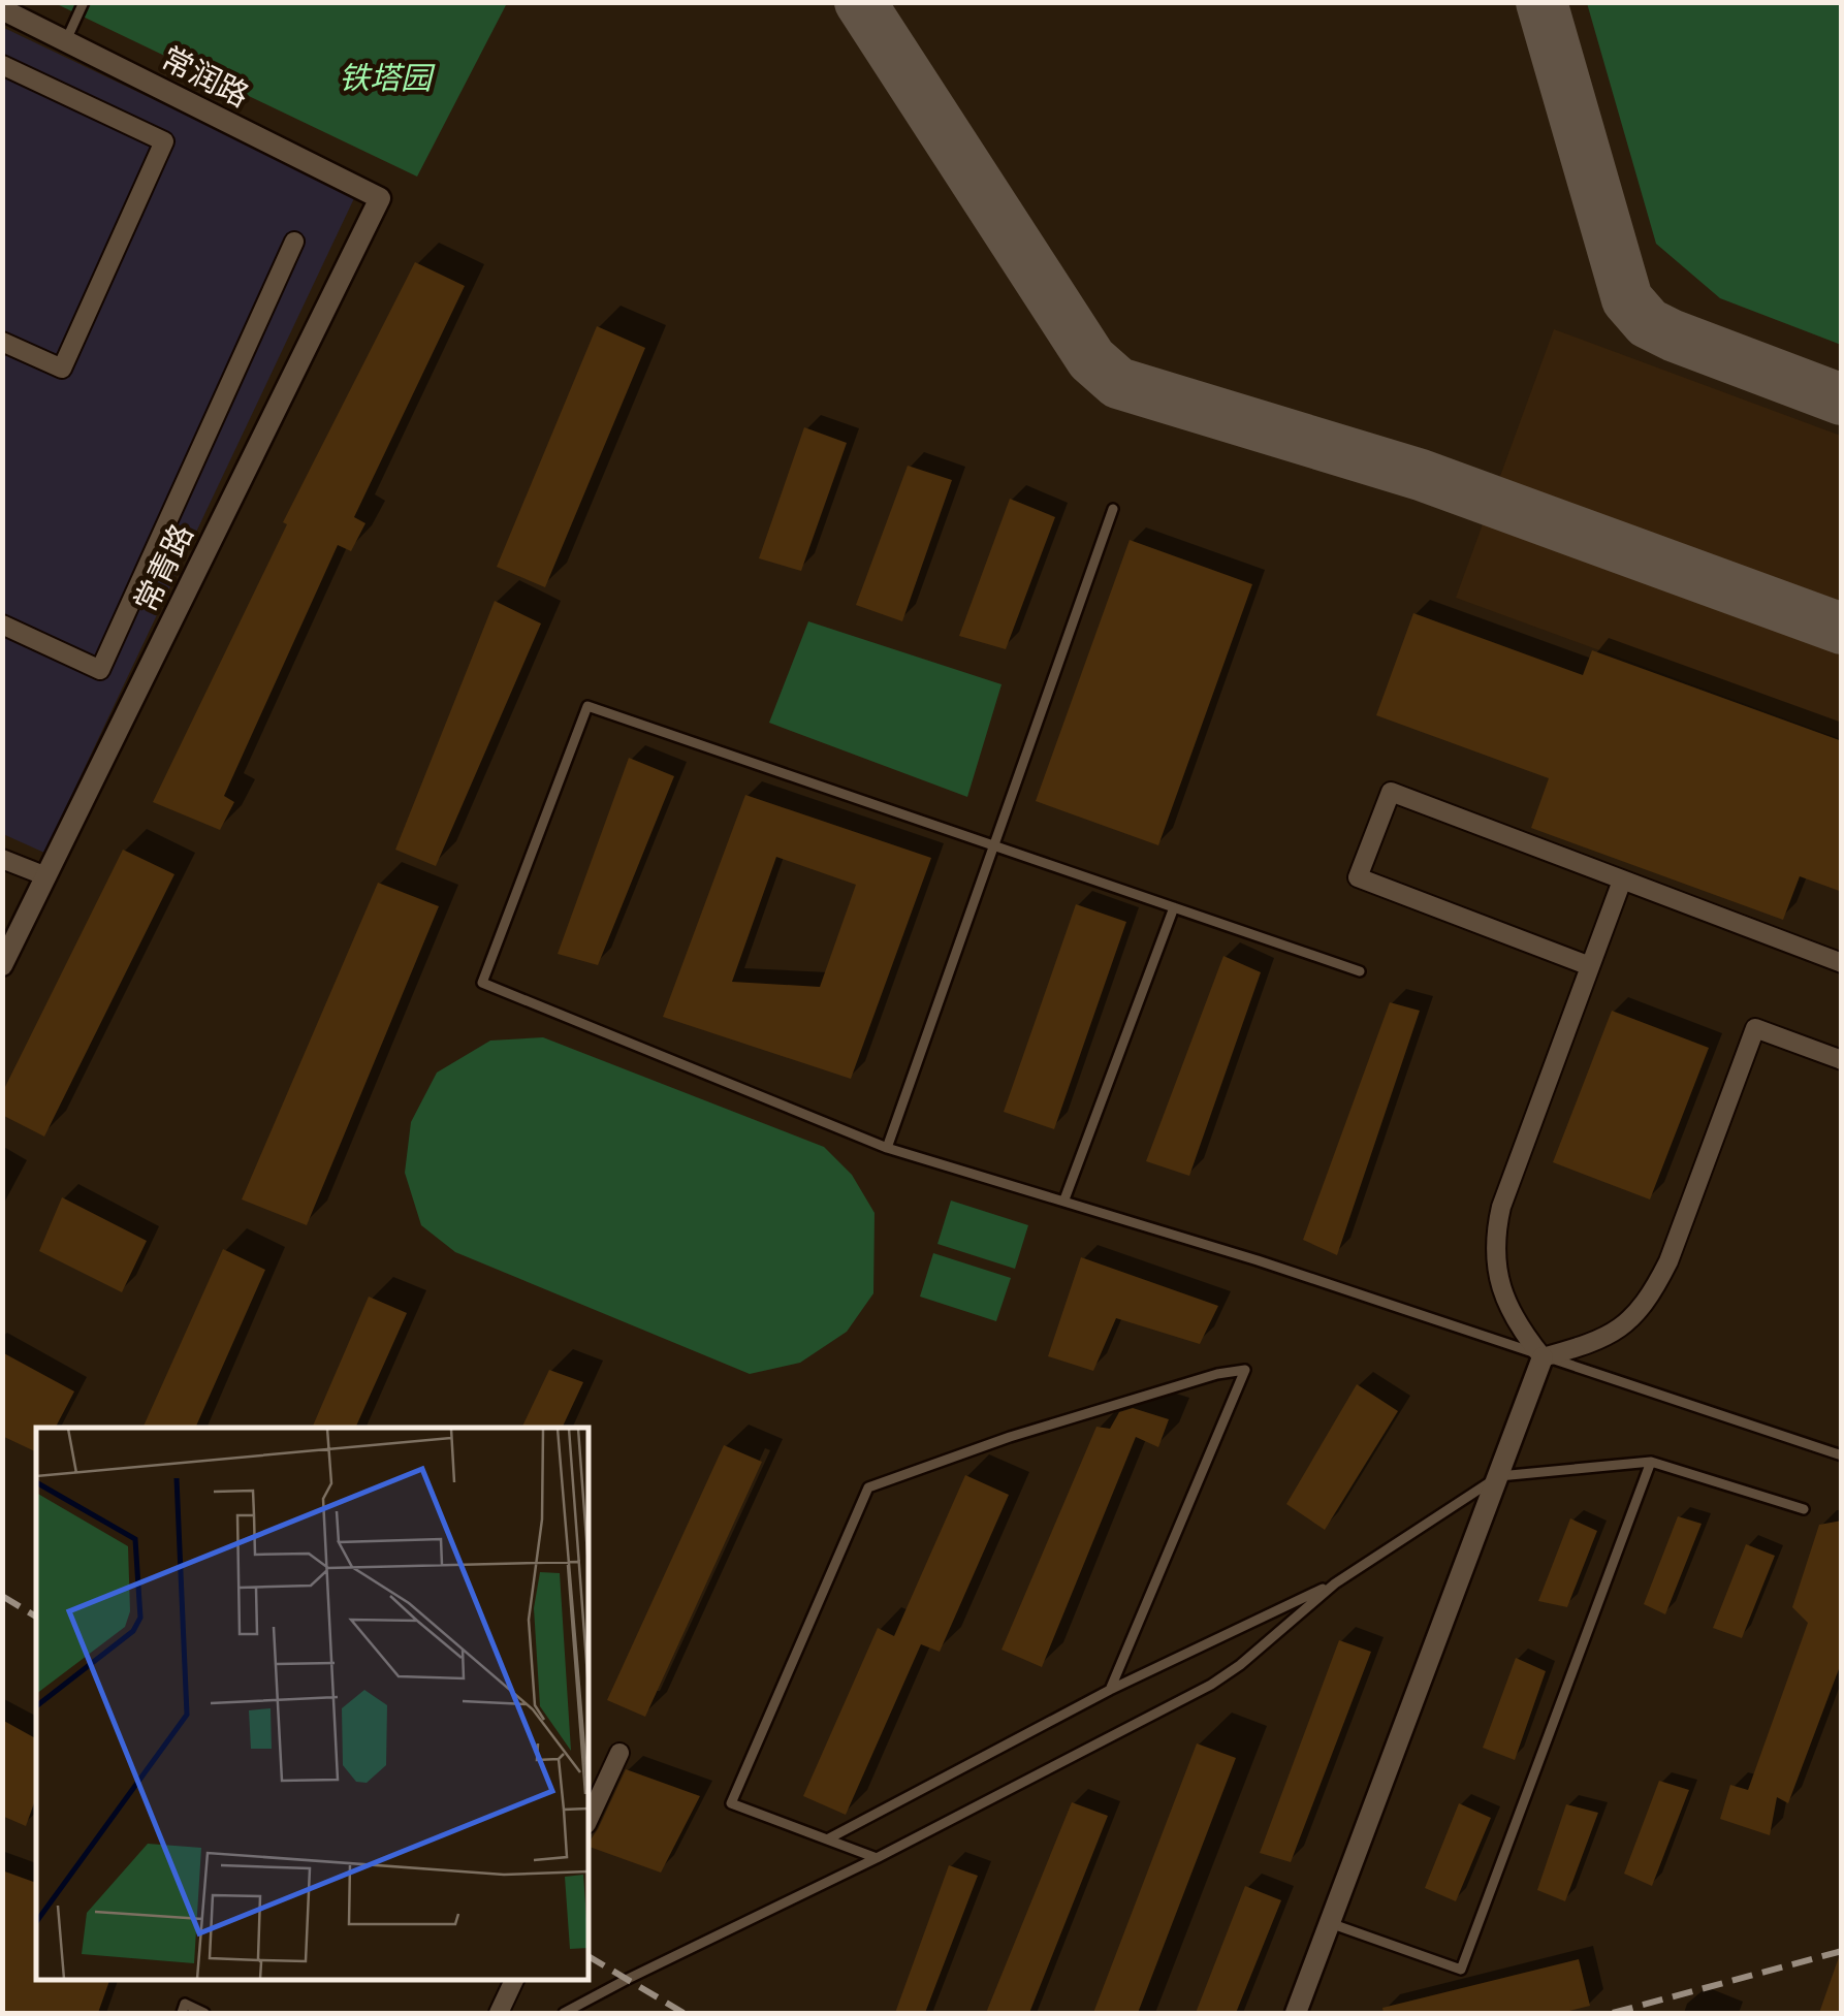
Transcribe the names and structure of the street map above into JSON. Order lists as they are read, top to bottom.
{
  "streets": {
    "street": ["常润路", "常青路"]
  },
  "crossings": [
    ["常润路", "常青路"]
  ],
  "parks": ["铁塔园"]
}
